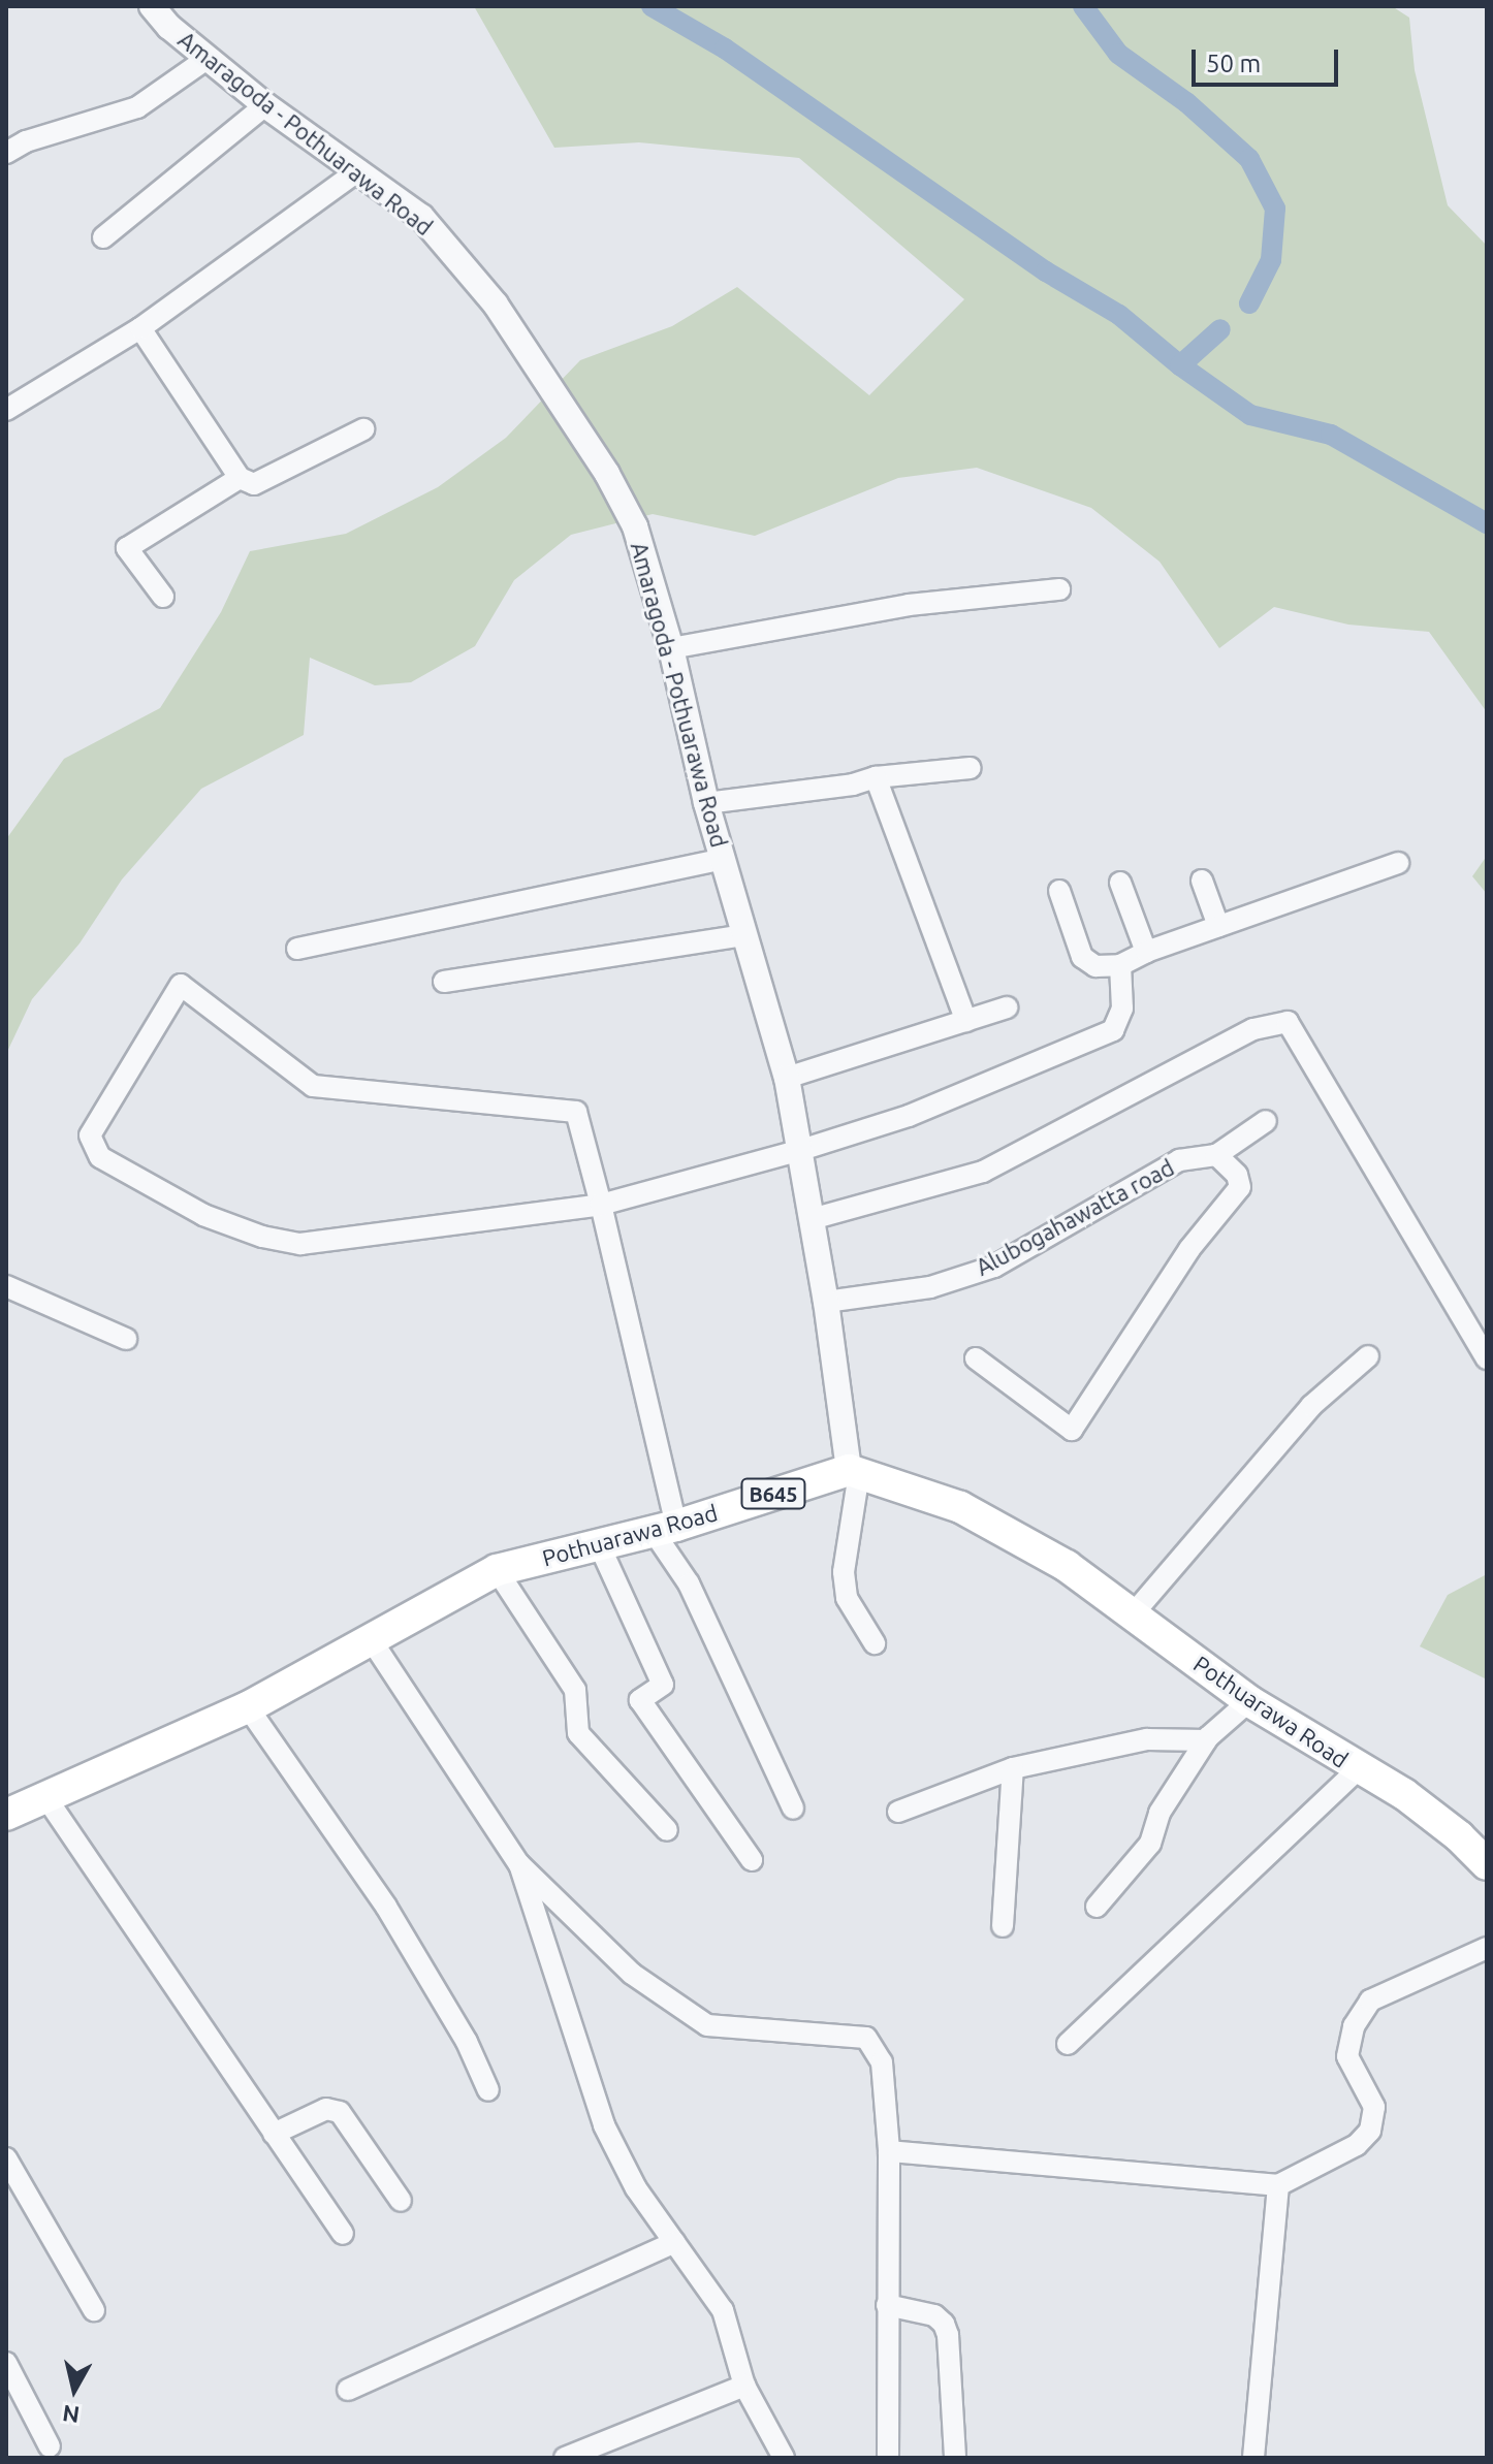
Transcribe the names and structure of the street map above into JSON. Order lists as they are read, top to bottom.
{
  "streets": {
    "main road": ["B645", "Pothuarawa Road"],
    "street": ["Amaragoda - Pothuarawa Road", "Alubogahawatta road"]
  },
  "crossings": [
    ["Amaragoda - Pothuarawa Road", "Alubogahawatta road"],
    ["Amaragoda - Pothuarawa Road", "Pothuarawa Road"]
  ],
  "scale_bar": "50 m",
  "north": "bottom"
}
